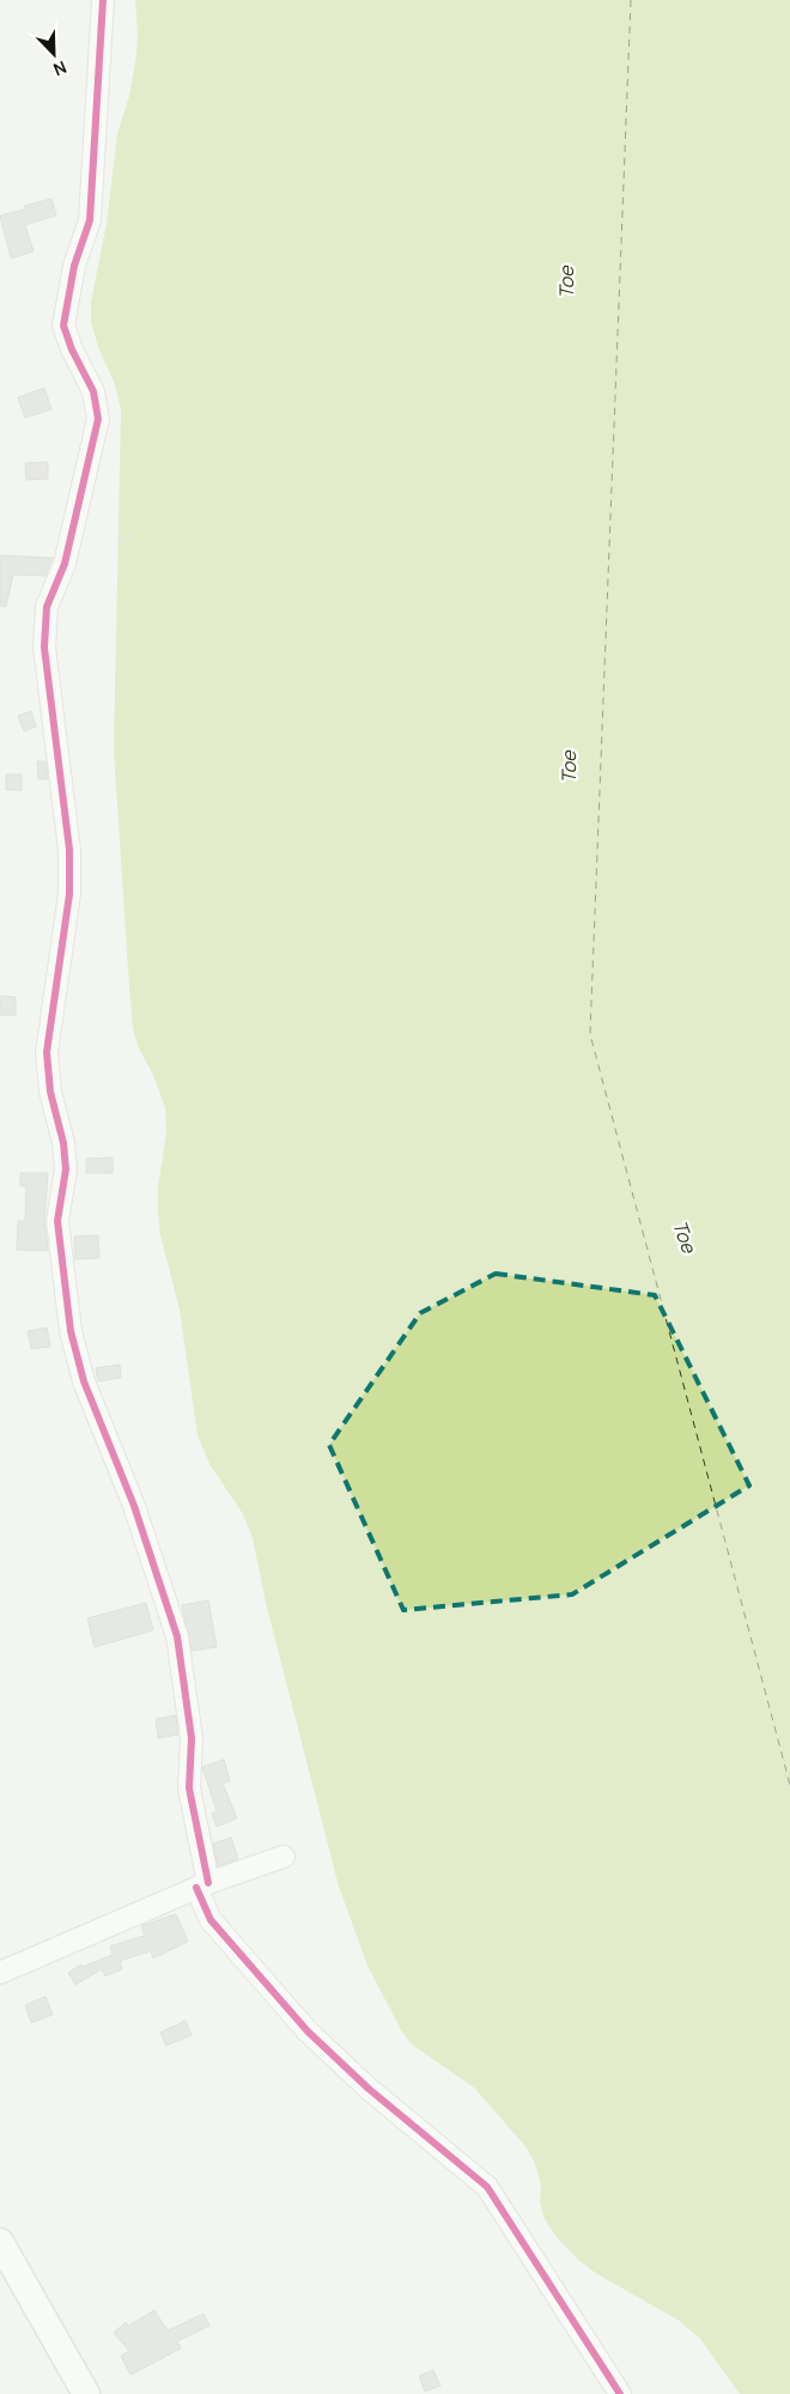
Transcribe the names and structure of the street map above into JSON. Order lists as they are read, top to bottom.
{
  "water": ["Toe"],
  "north": "bottom right"
}
